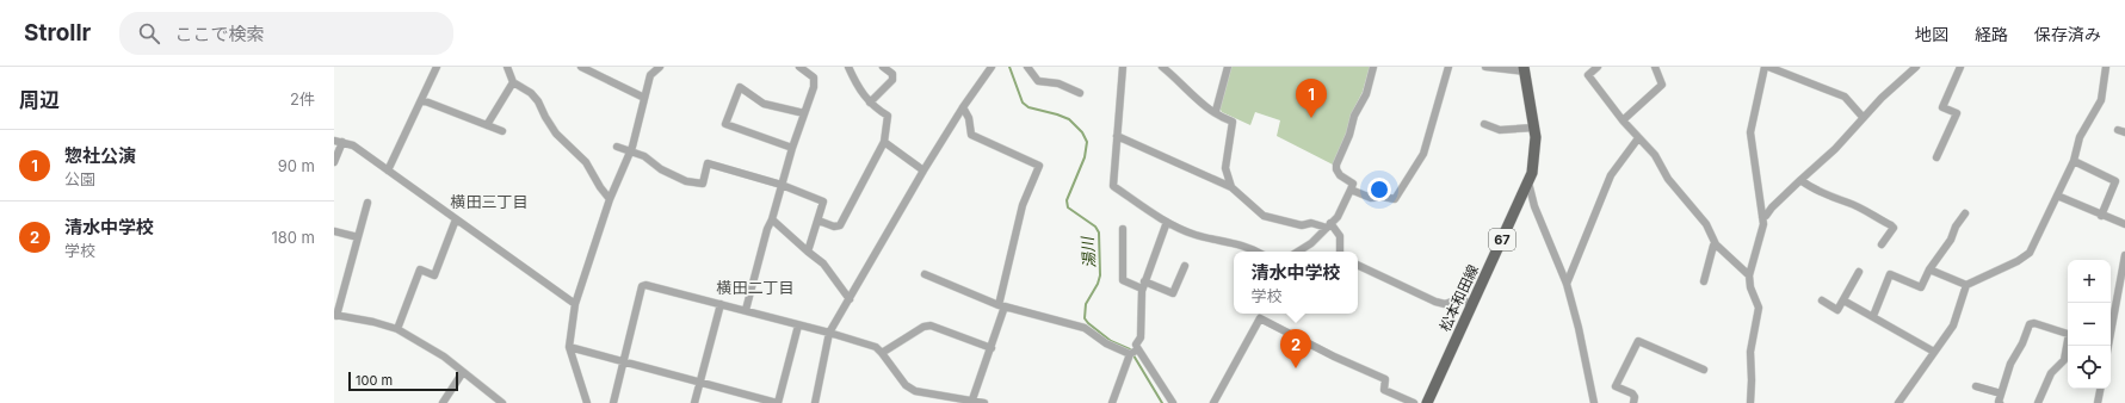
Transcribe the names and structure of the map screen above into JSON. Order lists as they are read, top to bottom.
{
  "streets": {
    "main road": ["67", "松本和田線"]
  },
  "districts": ["横田三丁目", "横田二丁目"],
  "water": ["湯川"],
  "scale_bar": "100 m",
  "page": {
    "header": "Strollr",
    "search": "ここで検索",
    "nav": ["地図", "経路", "保存済み"],
    "heading": ["周辺", "2件"],
    "pins": ["1", "2"],
    "list": [
      {
        "mark": "1",
        "name": "惣社公演",
        "note": "公園",
        "value": "90 m"
      },
      {
        "mark": "2",
        "name": "清水中学校",
        "note": "学校",
        "value": "180 m"
      }
    ],
    "popup": ["清水中学校", "学校"],
    "map_buttons": ["+", "−"],
    "scale": "100 m"
  }
}
